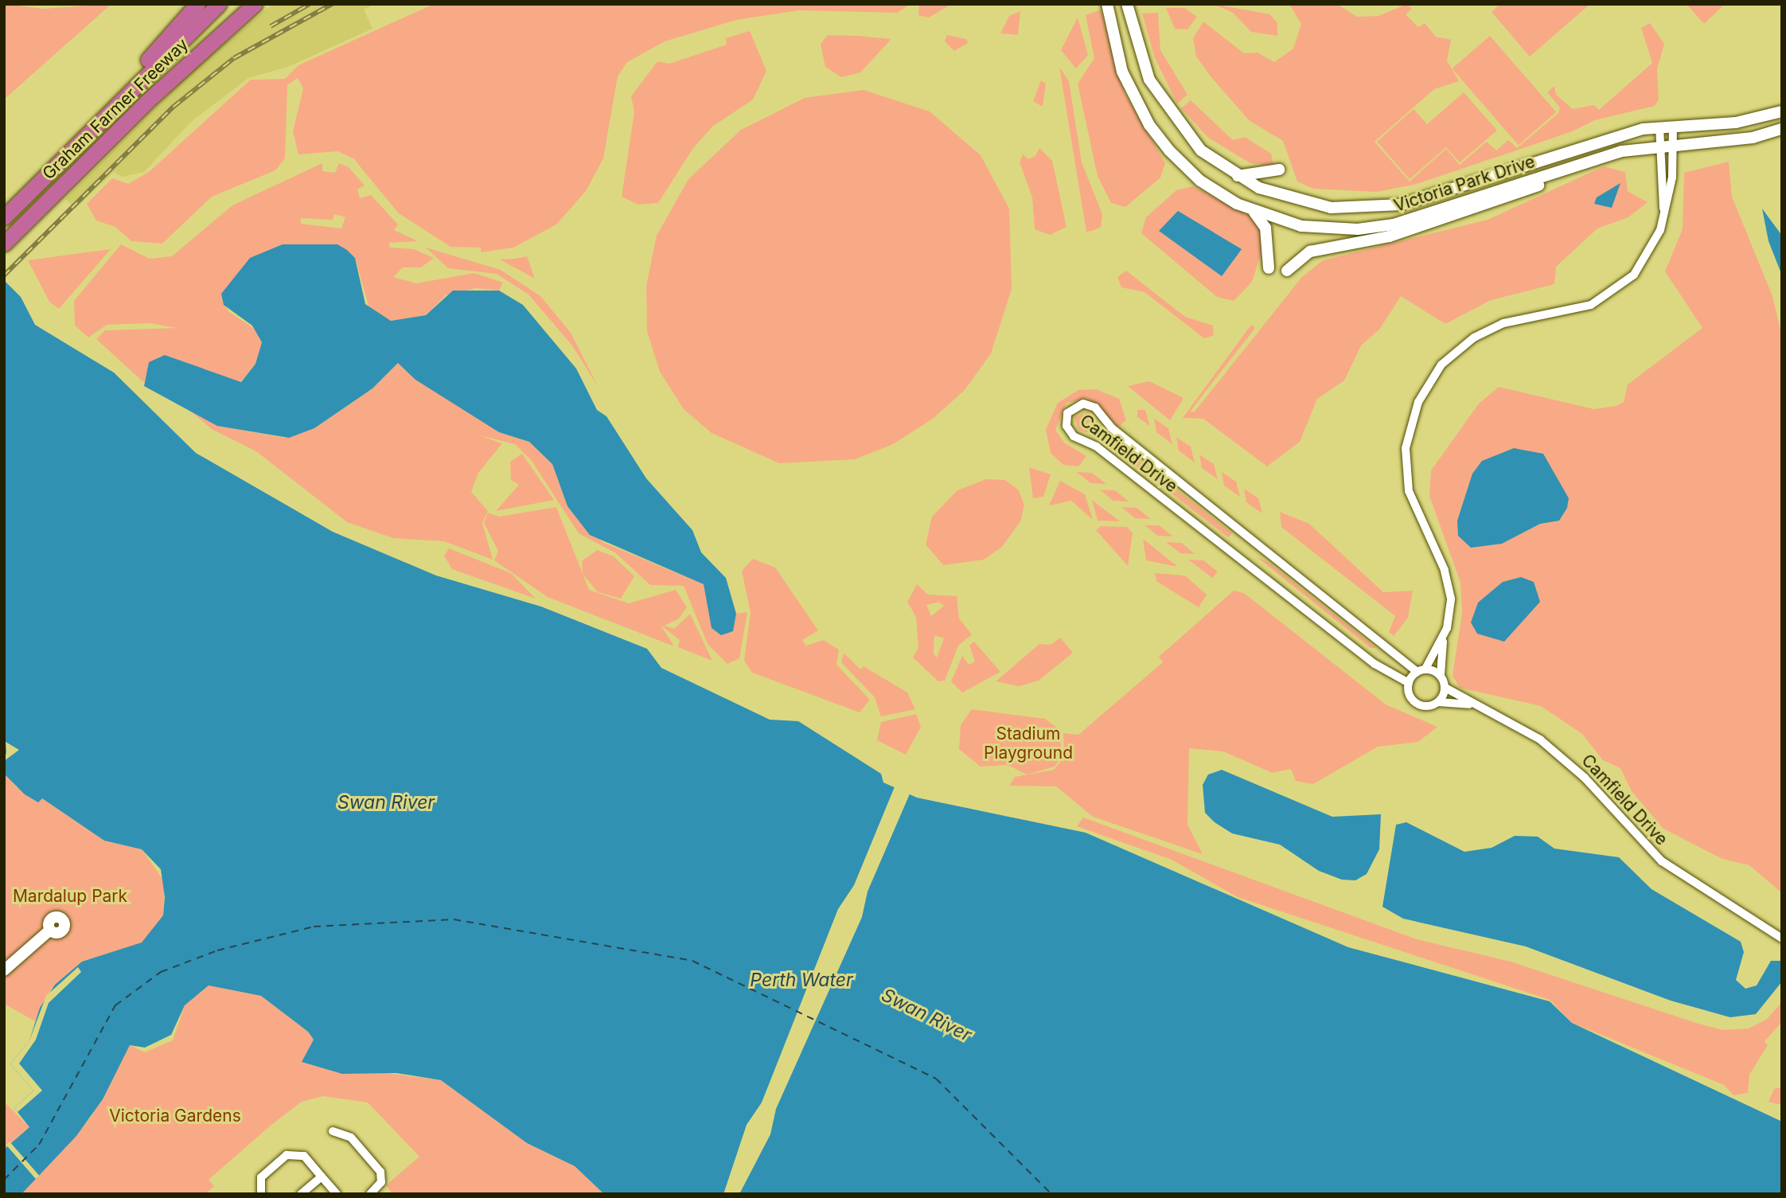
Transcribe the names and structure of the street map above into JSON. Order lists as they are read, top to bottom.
{
  "streets": {
    "highway": ["Graham Farmer Freeway"],
    "street": ["Victoria Park Drive", "Camfield Drive"]
  },
  "water": ["Swan River", "Perth Water"],
  "parks": ["Stadium Playground", "Mardalup Park", "Victoria Gardens"]
}
